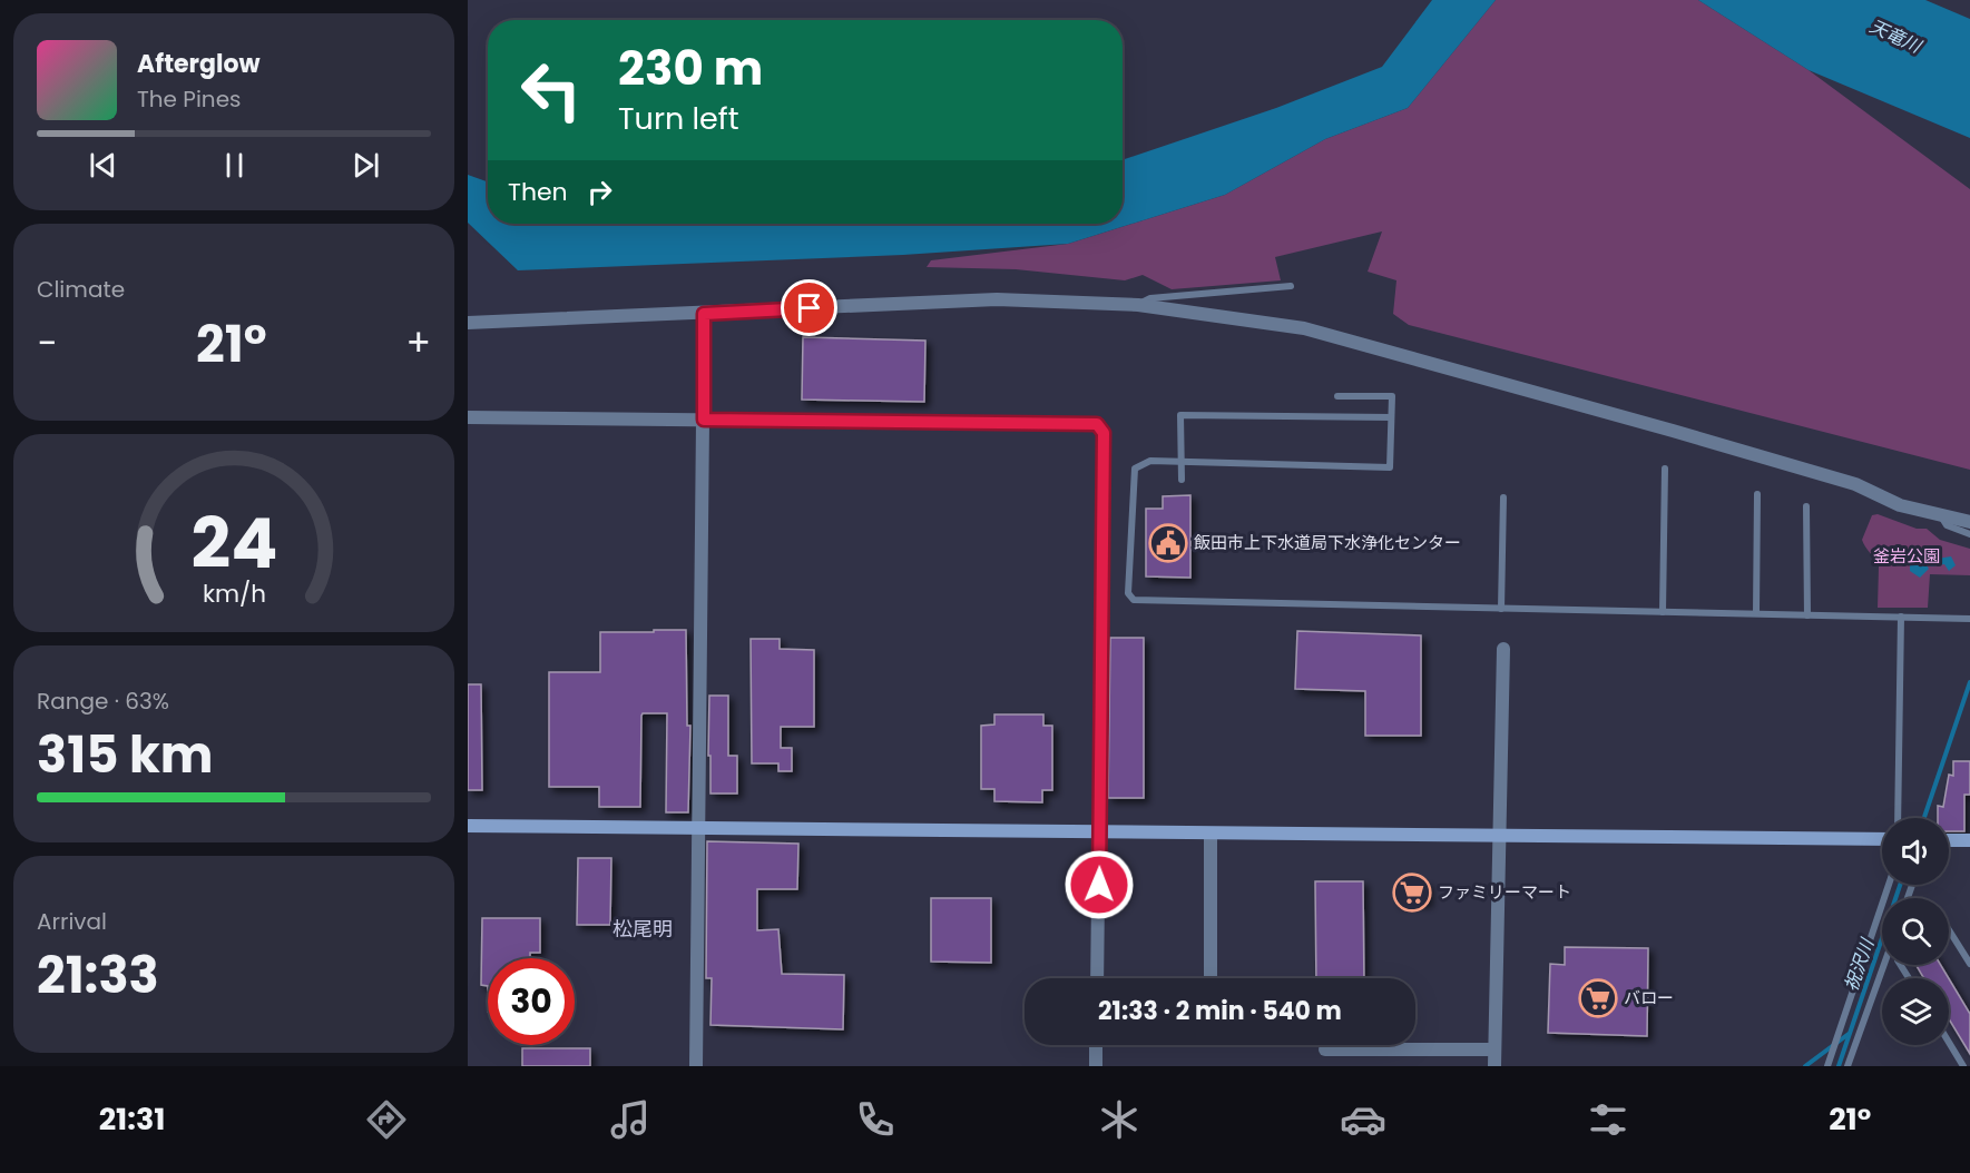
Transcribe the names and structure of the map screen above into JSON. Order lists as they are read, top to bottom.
{
  "districts": ["松尾明"],
  "water": ["天竜川", "祝沢川"],
  "parks": ["釜岩公園"],
  "places": {
    "public building": ["飯田市上下水道局下水浄化センター"],
    "supermarket": ["ファミリーマート", "バロー"]
  },
  "page": {
    "turn": ["230 m", "Turn left"],
    "song": ["Afterglow", "The Pines"],
    "then": "Then",
    "tile": [
      "Climate",
      ["Range · 63%", "315 km"],
      ["Arrival", "21:33"]
    ],
    "heat": ["−", "21°", "+"],
    "limit": "30",
    "trip": "21:33 · 2 min · 540 m",
    "tabs": ["21:31", "21°"],
    "gauge": ["24", "km/h"]
  }
}
